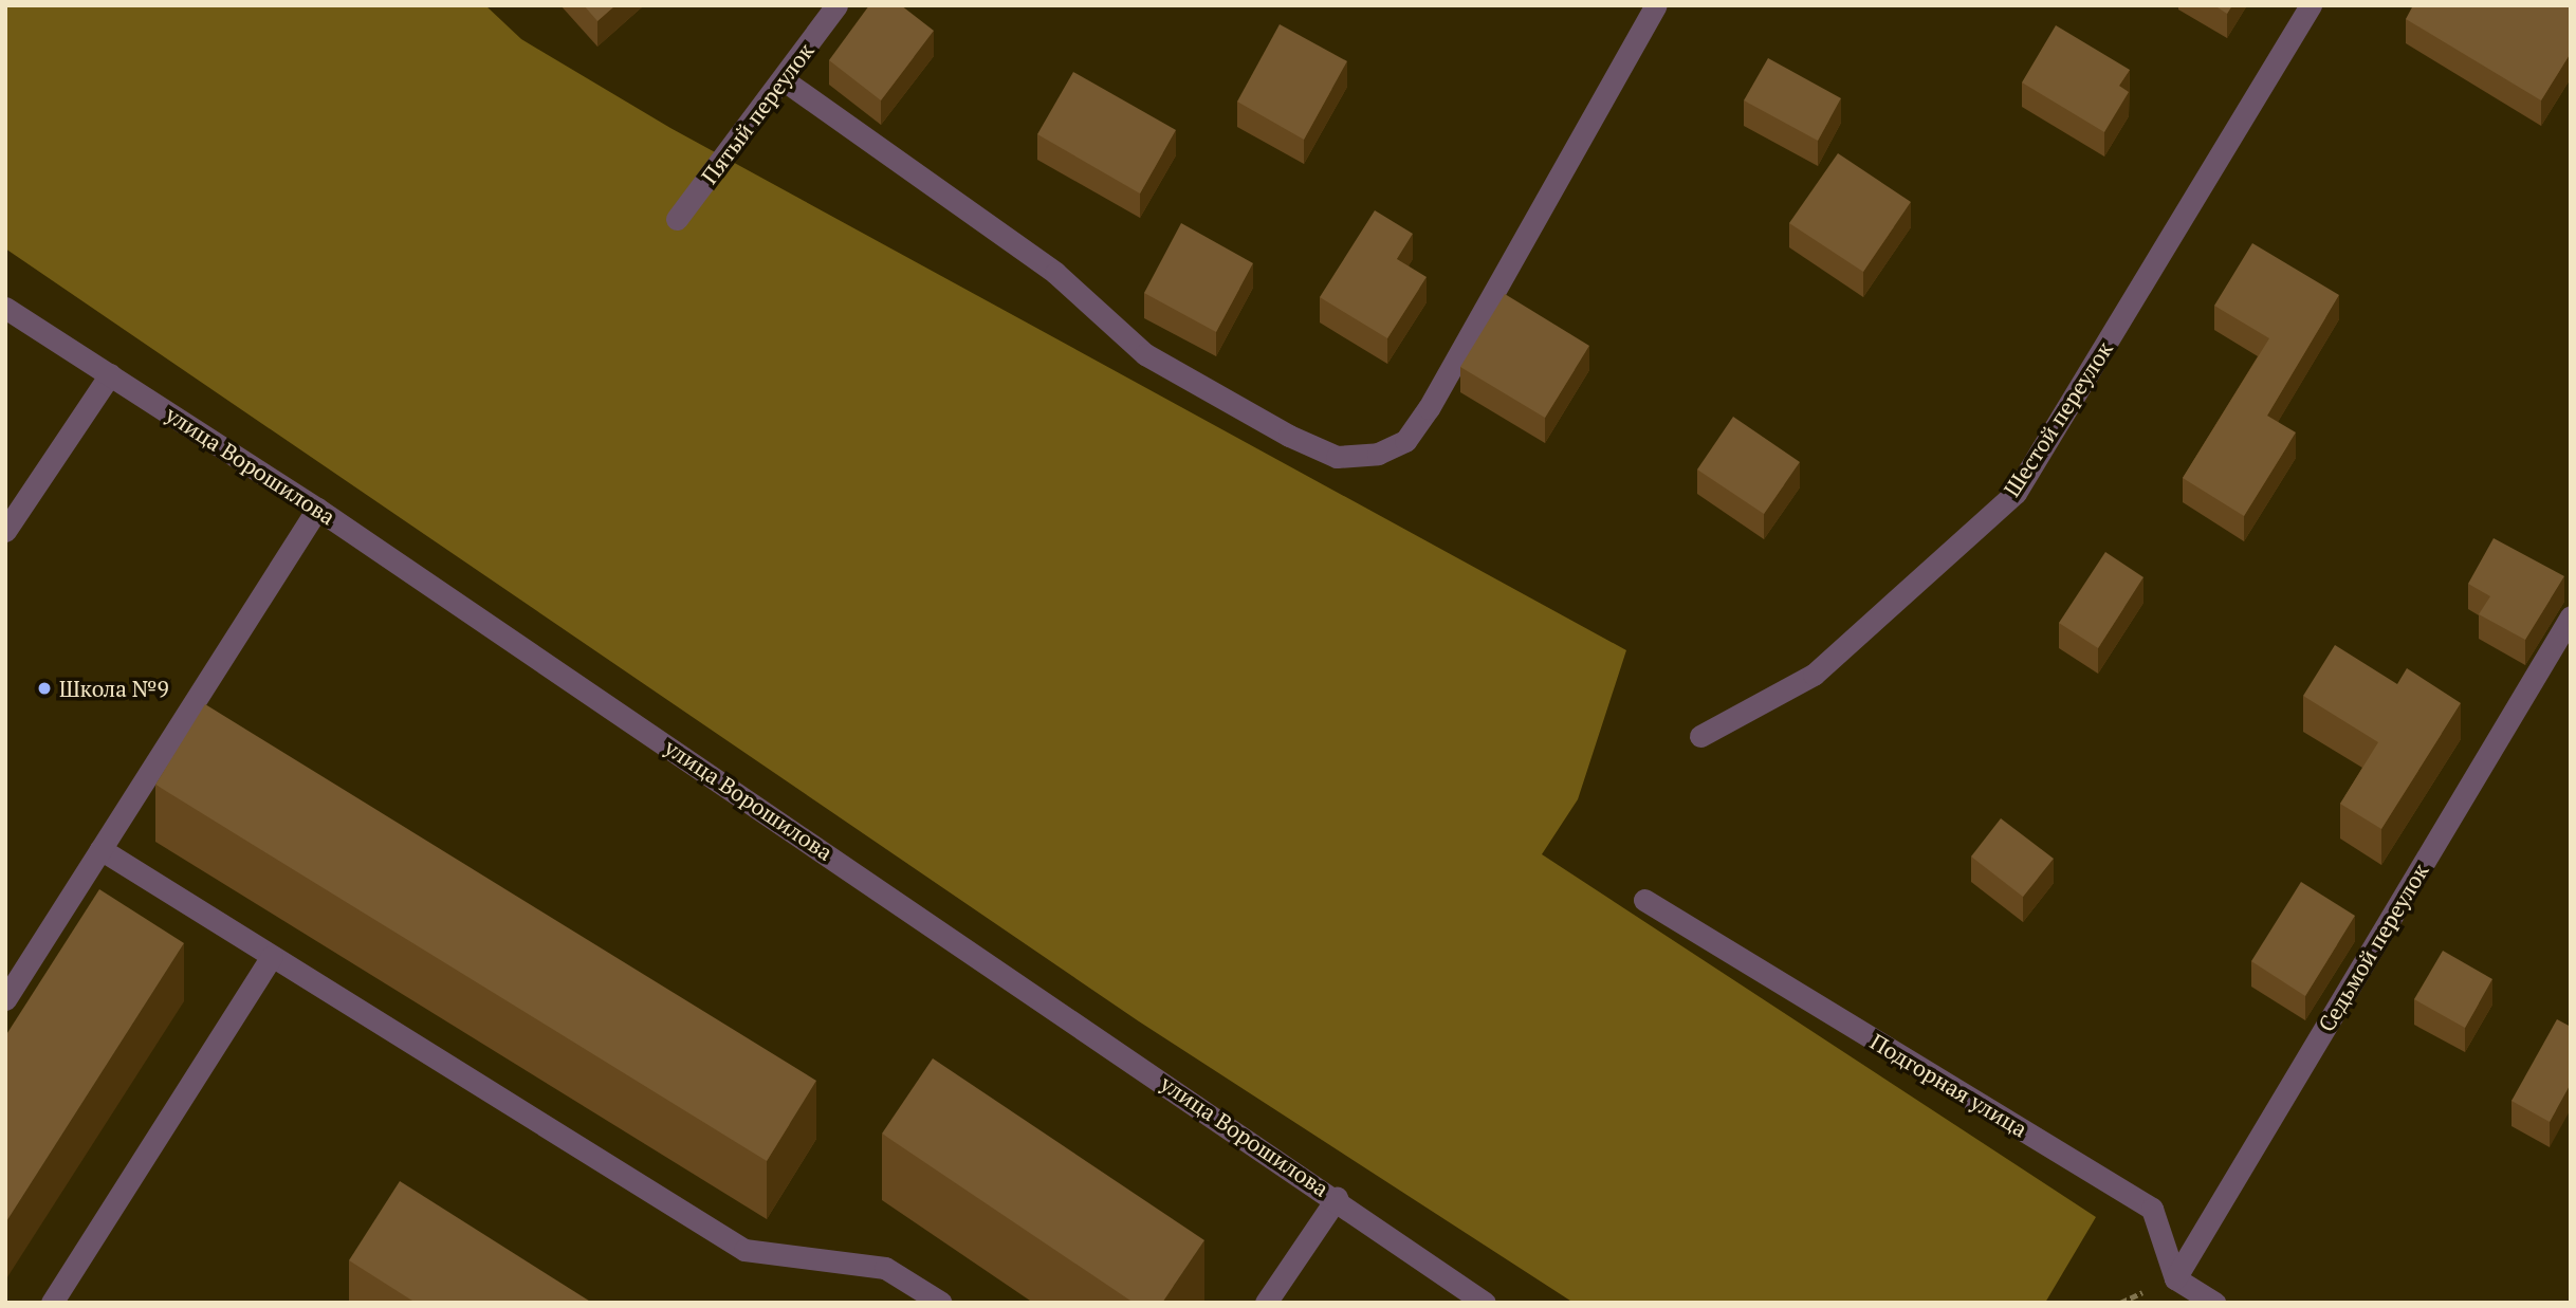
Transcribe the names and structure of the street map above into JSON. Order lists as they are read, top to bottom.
{
  "streets": {
    "street": [
      "Пятый переулок",
      "Шестой переулок",
      "улица Ворошилова",
      "Седьмой переулок",
      "Подгорная улица"
    ]
  },
  "crossings": [
    ["Седьмой переулок", "Подгорная улица"]
  ],
  "places": ["Школа №9"]
}
